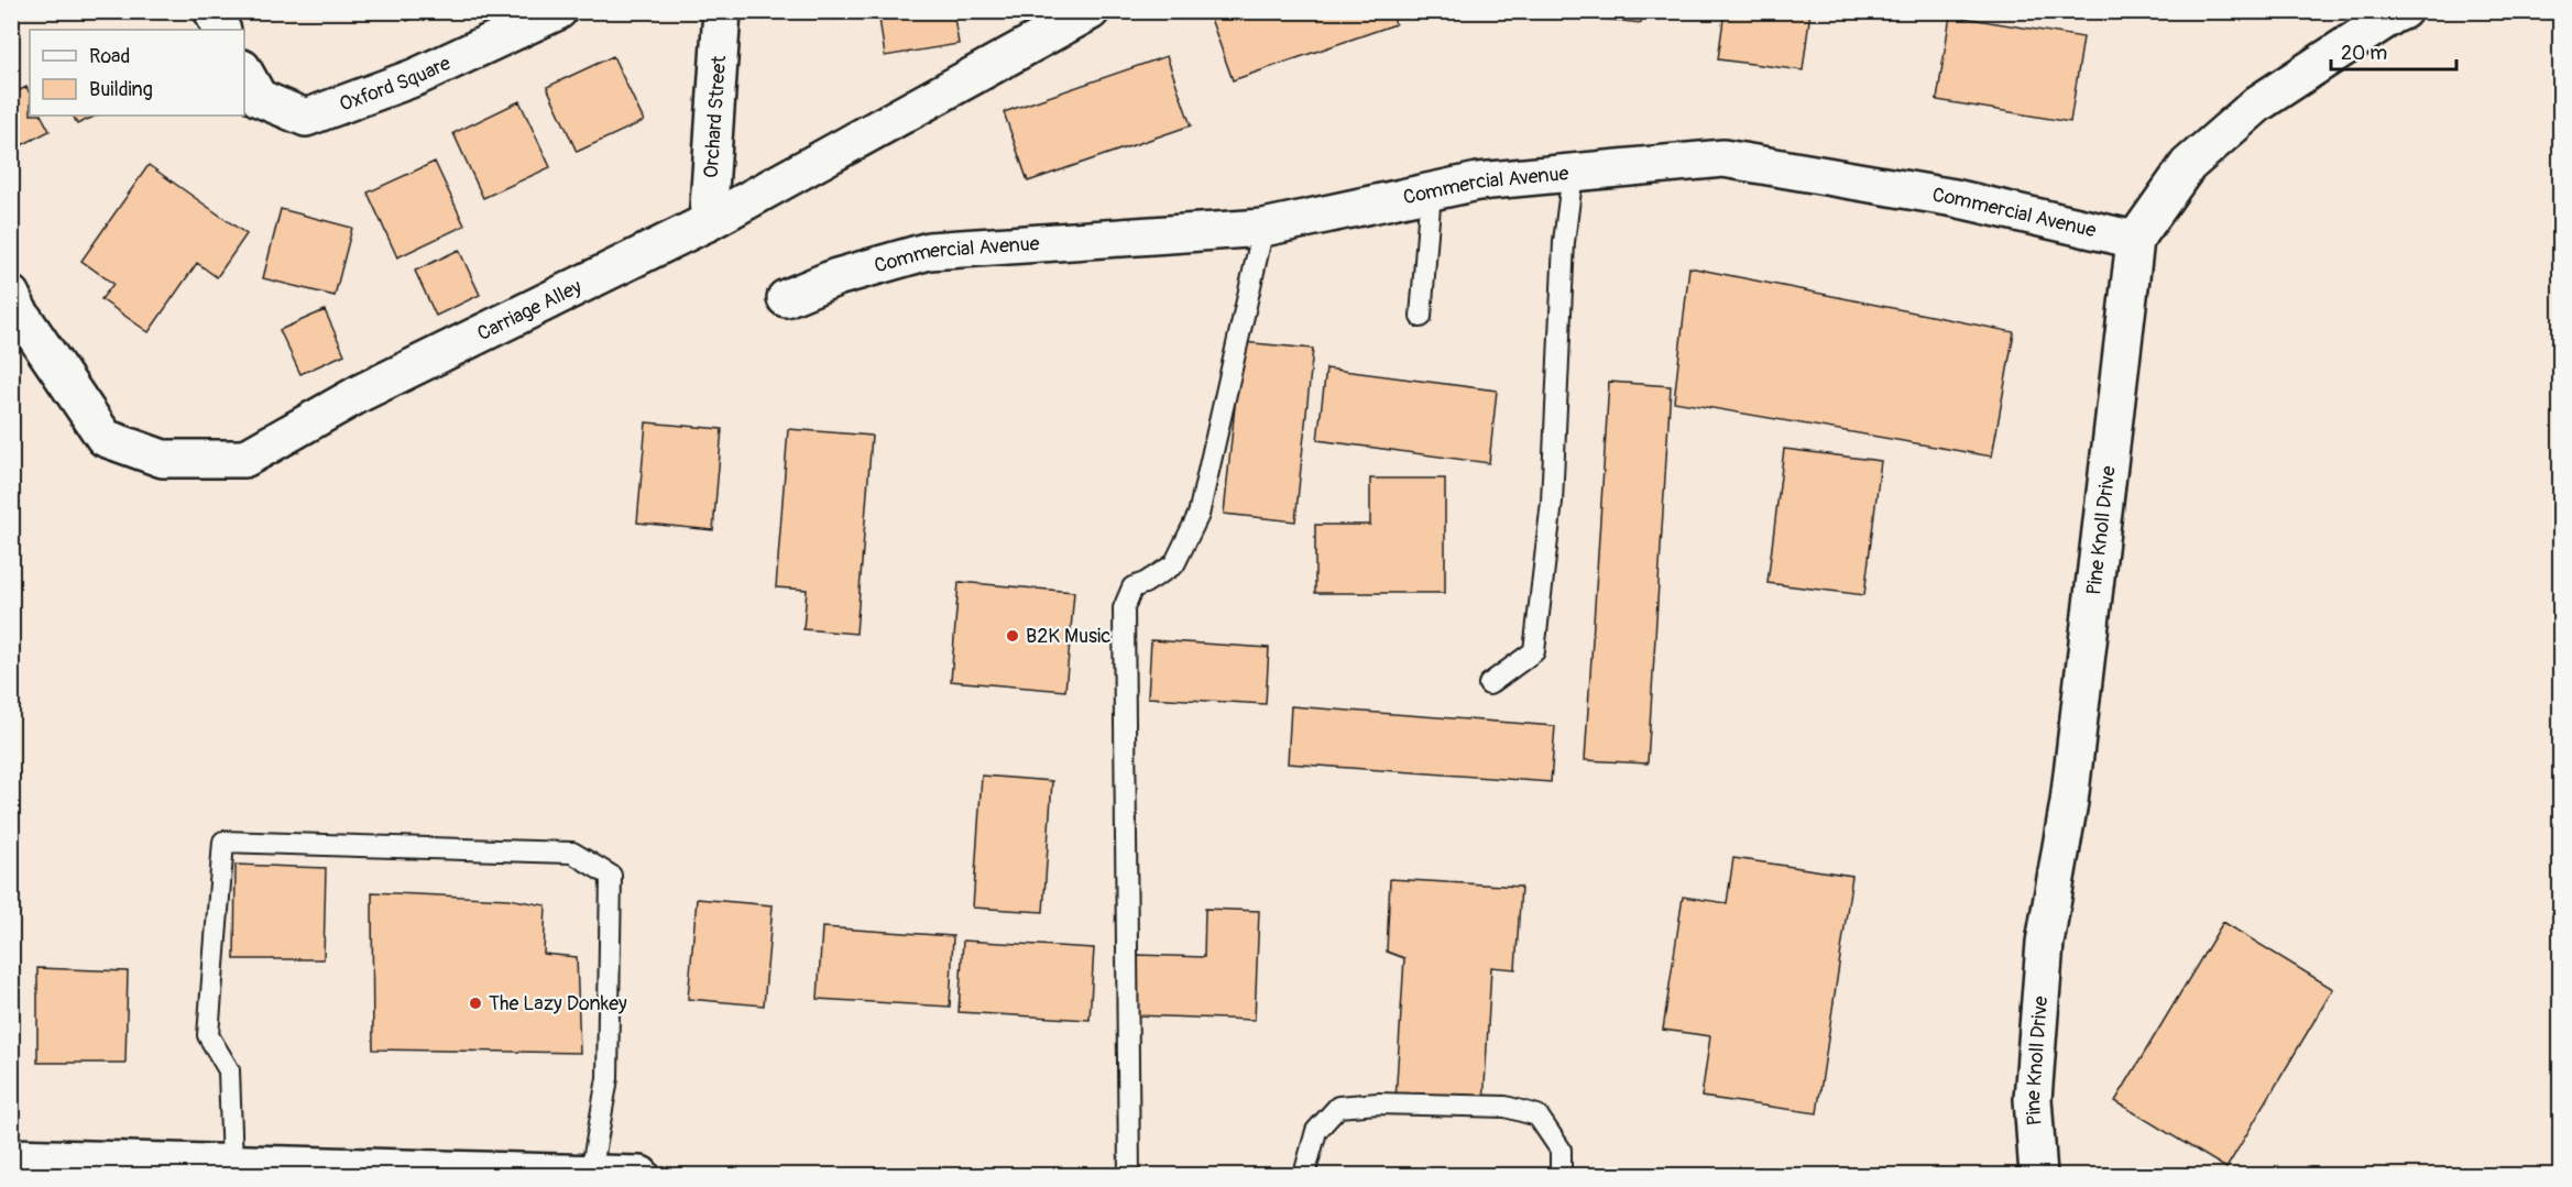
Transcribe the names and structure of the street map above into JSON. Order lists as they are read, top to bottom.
{
  "streets": {
    "street": [
      "Oxford Square",
      "Orchard Street",
      "Commercial Avenue",
      "Carriage Alley",
      "Pine Knoll Drive"
    ]
  },
  "crossings": [
    ["Orchard Street", "Carriage Alley"],
    ["Commercial Avenue", "Pine Knoll Drive"]
  ],
  "places": ["B2K Music", "The Lazy Donkey"],
  "legend": ["Road", "Building"],
  "scale_bar": "20 m"
}
